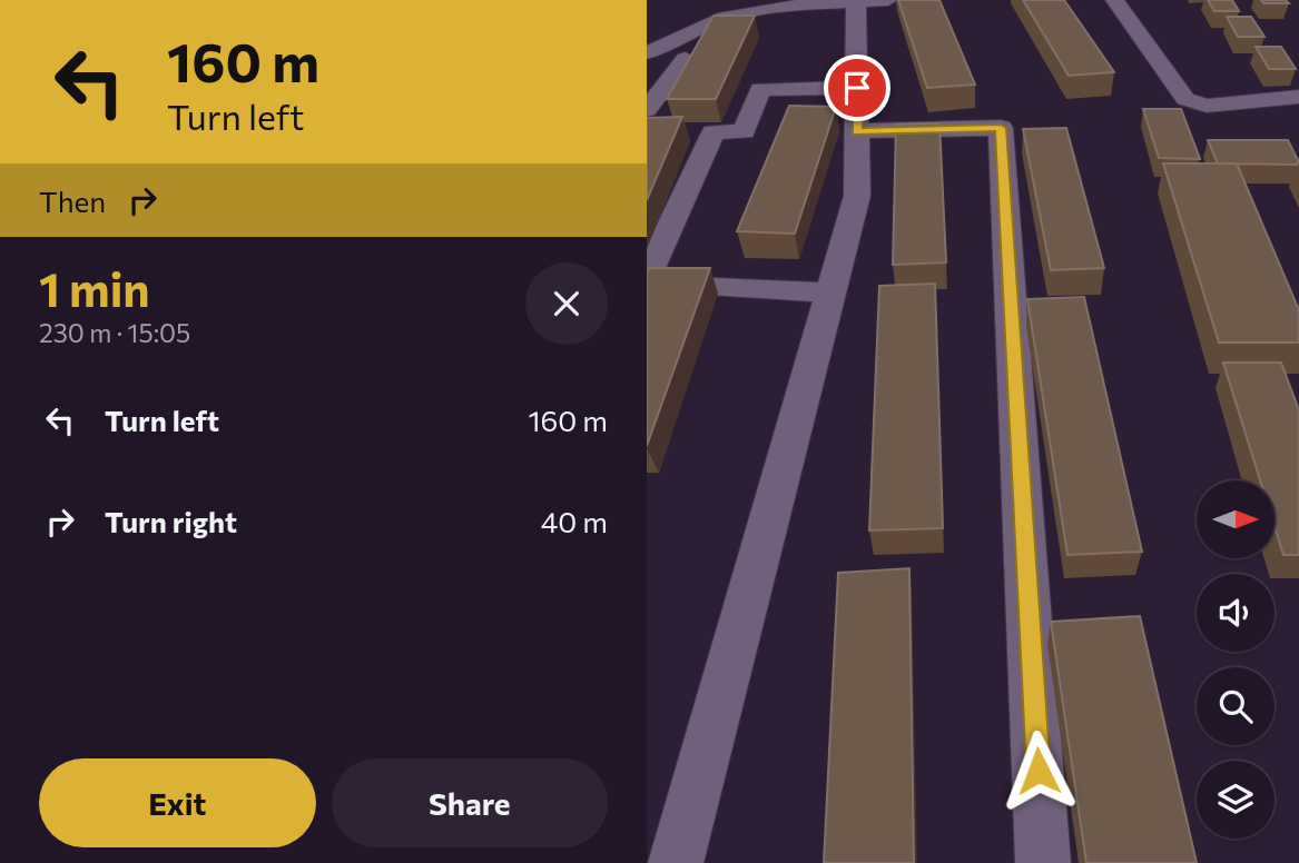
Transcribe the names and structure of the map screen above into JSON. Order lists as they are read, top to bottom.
{
  "north": "right",
  "page": {
    "turn": ["160 m", "Turn left"],
    "then": "Then",
    "heading": ["1 min", "230 m · 15:05"],
    "list": [
      {
        "name": "Turn left",
        "value": "160 m"
      },
      {
        "name": "Turn right",
        "value": "40 m"
      }
    ],
    "buttons": ["Exit", "Share"]
  }
}
